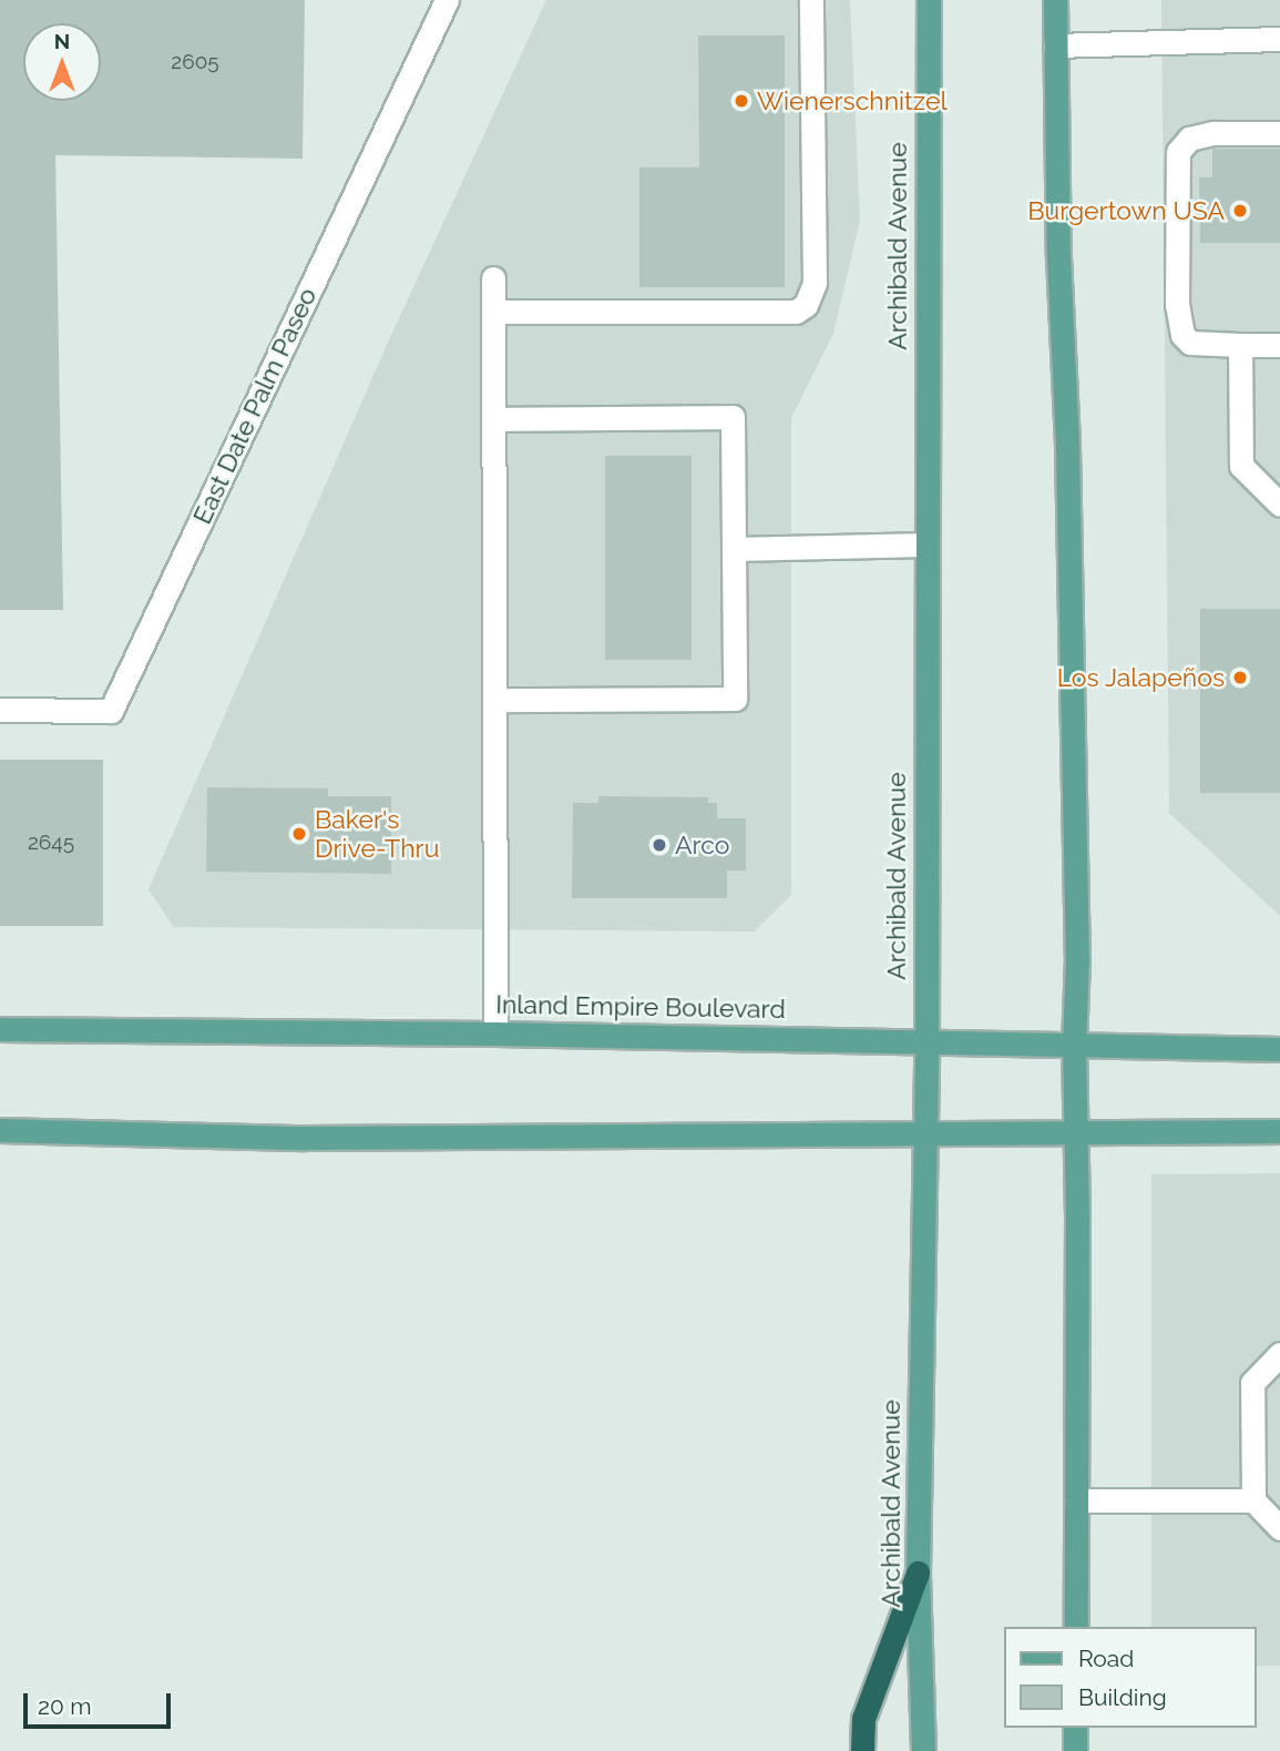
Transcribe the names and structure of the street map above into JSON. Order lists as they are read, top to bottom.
{
  "streets": {
    "main road": ["Archibald Avenue", "Inland Empire Boulevard"],
    "lane": ["East Date Palm Paseo"]
  },
  "crossings": [
    ["Archibald Avenue", "Inland Empire Boulevard"]
  ],
  "places": [
    "Wienerschnitzel",
    "Burgertown USA",
    "Los Jalapeños",
    "Baker's Drive-Thru",
    "Arco"
  ],
  "house_numbers": ["2605", "2645"],
  "legend": ["Road", "Building"],
  "scale_bar": "20 m",
  "north": "top"
}
